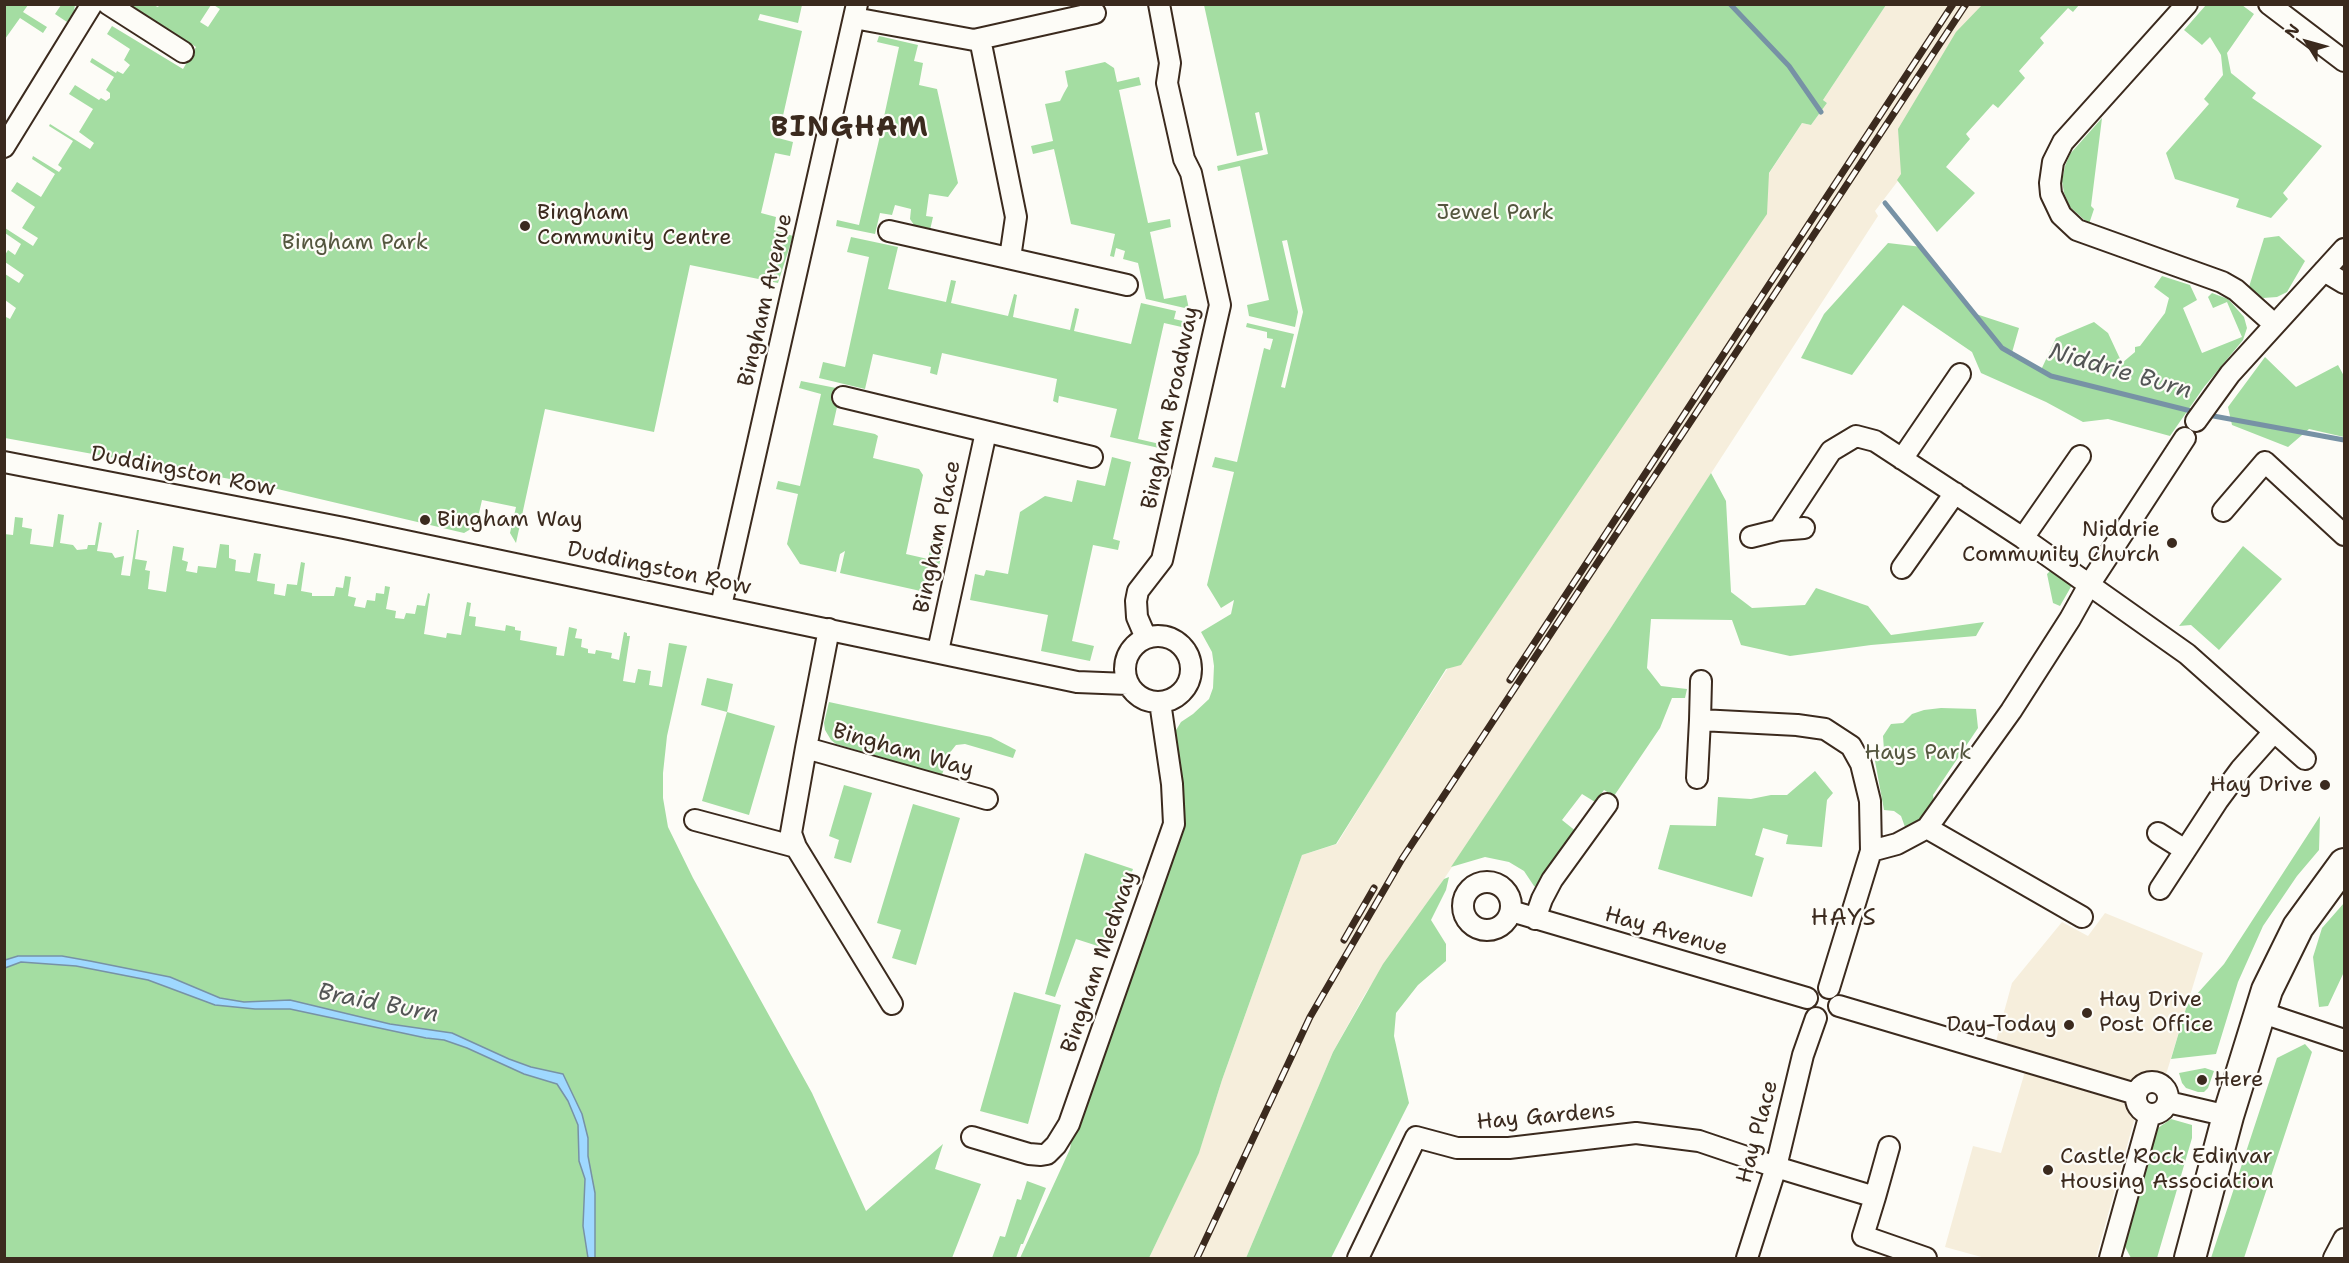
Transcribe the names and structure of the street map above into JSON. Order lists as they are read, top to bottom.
{
  "streets": {
    "street": [
      "Bingham Avenue",
      "Bingham Broadway",
      "Duddingston Row",
      "Bingham Place",
      "Bingham Way",
      "Hay Avenue",
      "Bingham Medway",
      "Hay Gardens",
      "Hay Place"
    ]
  },
  "crossings": [
    ["Bingham Avenue", "Duddingston Row"],
    ["Bingham Broadway", "Duddingston Row"],
    ["Bingham Broadway", "Bingham Medway"],
    ["Duddingston Row", "Bingham Place"],
    ["Duddingston Row", "Bingham Way"],
    ["Duddingston Row", "Bingham Medway"],
    ["Hay Avenue", "Hay Place"],
    ["Hay Gardens", "Hay Place"]
  ],
  "districts": ["BINGHAM", "HAYS"],
  "water": ["Niddrie Burn", "Braid Burn"],
  "parks": ["Jewel Park", "Bingham Park", "Hays Park"],
  "places": [
    "Bingham Community Centre",
    "Bingham Way",
    "Niddrie Community Church",
    "Hay Drive",
    "Hay Drive Post Office",
    "Day-Today",
    "Here",
    "Castle Rock Edinvar Housing Association"
  ],
  "north": "top left"
}
